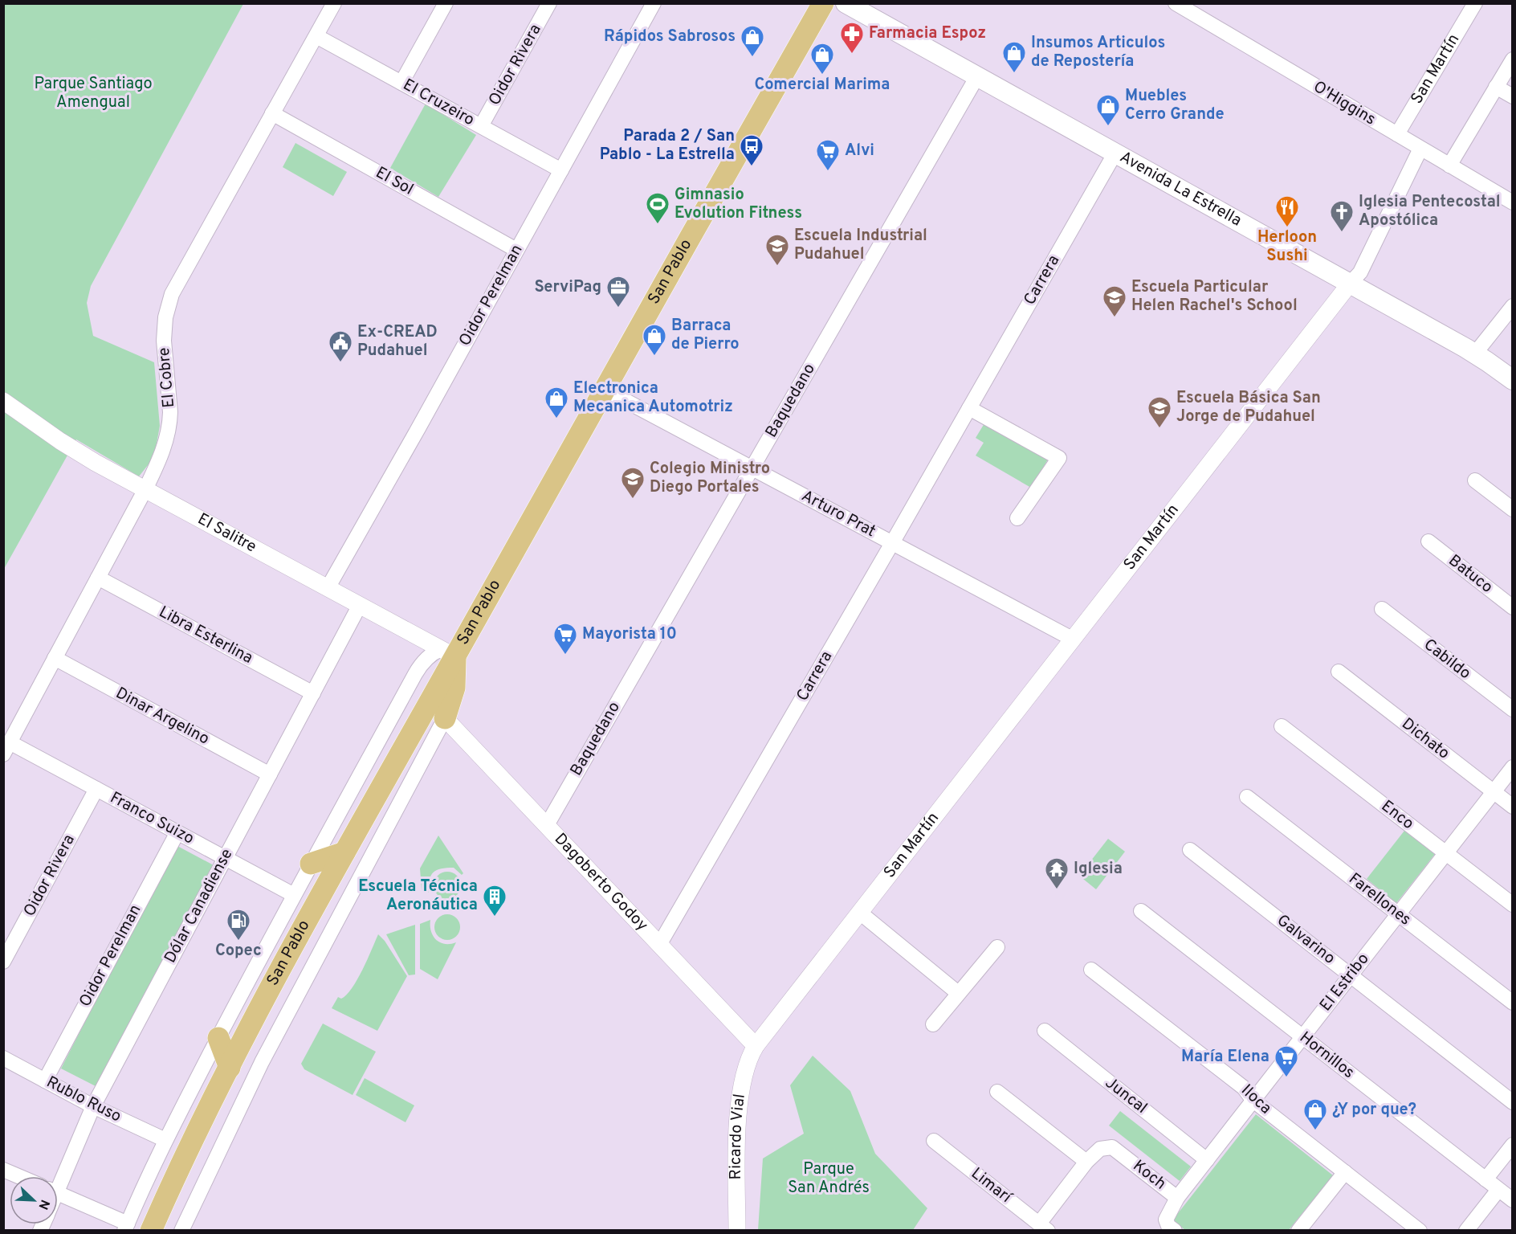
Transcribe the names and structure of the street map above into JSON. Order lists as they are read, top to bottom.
{
  "streets": {
    "main road": ["Avenida La Estrella", "San Pablo"],
    "street": [
      "Oidor Rivera",
      "San Martín",
      "El Cruzeiro",
      "O'Higgins",
      "El Sol",
      "Carrera",
      "Oidor Perelman",
      "El Cobre",
      "Baquedano",
      "Arturo Prat",
      "El Salitre",
      "Batuco",
      "Libra Esterlina",
      "Cabildo",
      "Dinar Argelino",
      "Dichato",
      "Enco",
      "Franco Suizo",
      "Dagoberto Godoy",
      "Farellones",
      "Dólar Canadiense",
      "Galvarino",
      "El Estribo",
      "Hornillos",
      "Juncal",
      "Rublo Ruso",
      "Iloca",
      "Ricardo Vial",
      "Koch",
      "Limarí"
    ]
  },
  "crossings": [
    ["Oidor Rivera", "El Cruzeiro"],
    ["Oidor Rivera", "Franco Suizo"],
    ["San Martín", "O'Higgins"],
    ["San Martín", "Avenida La Estrella"],
    ["San Martín", "Arturo Prat"],
    ["San Martín", "Dagoberto Godoy"],
    ["San Martín", "Ricardo Vial"],
    ["El Cruzeiro", "Oidor Perelman"],
    ["El Cruzeiro", "El Cobre"],
    ["El Sol", "Oidor Perelman"],
    ["El Sol", "El Cobre"],
    ["Avenida La Estrella", "Carrera"],
    ["Avenida La Estrella", "Baquedano"],
    ["San Pablo", "Arturo Prat"],
    ["San Pablo", "El Salitre"],
    ["San Pablo", "Franco Suizo"],
    ["San Pablo", "Dagoberto Godoy"],
    ["San Pablo", "Rublo Ruso"],
    ["Carrera", "Arturo Prat"],
    ["Carrera", "Dagoberto Godoy"],
    ["Oidor Perelman", "El Salitre"],
    ["Oidor Perelman", "Franco Suizo"],
    ["Oidor Perelman", "Rublo Ruso"],
    ["El Cobre", "El Salitre"],
    ["El Cobre", "Libra Esterlina"],
    ["El Cobre", "Dinar Argelino"],
    ["El Cobre", "Franco Suizo"],
    ["Baquedano", "Arturo Prat"],
    ["Baquedano", "Dagoberto Godoy"],
    ["El Salitre", "Dólar Canadiense"],
    ["Libra Esterlina", "Dólar Canadiense"],
    ["Dinar Argelino", "Dólar Canadiense"],
    ["Dichato", "El Estribo"],
    ["Enco", "El Estribo"],
    ["Franco Suizo", "Dólar Canadiense"],
    ["Dagoberto Godoy", "Ricardo Vial"],
    ["Farellones", "El Estribo"],
    ["Dólar Canadiense", "Rublo Ruso"],
    ["Galvarino", "El Estribo"],
    ["El Estribo", "Hornillos"],
    ["El Estribo", "Juncal"],
    ["El Estribo", "Iloca"],
    ["El Estribo", "Koch"]
  ],
  "parks": ["Parque Santiago Amengual", "Parque San Andrés"],
  "places": {
    "pharmacy": ["Farmacia Espoz"],
    "shop": [
      "Rápidos Sabrosos",
      "Insumos Articulos de Repostería",
      "Comercial Marima",
      "Muebles Cerro Grande",
      "Barraca de Pierro",
      "Electronica Mecanica Automotriz",
      "¿Y por que?"
    ],
    "bus stop": ["Parada 2 / San Pablo - La Estrella"],
    "supermarket": ["Alvi", "Mayorista 10", "María Elena"],
    "sports": ["Gimnasio Evolution Fitness"],
    "restaurant": ["Herloon Sushi"],
    "church": ["Iglesia Pentecostal Apostólica"],
    "school or university": [
      "Escuela Industrial Pudahuel",
      "Escuela Particular Helen Rachel's School",
      "Escuela Básica San Jorge de Pudahuel",
      "Colegio Ministro Diego Portales"
    ],
    "office": ["ServiPag"],
    "public building": ["Ex-CREAD Pudahuel"],
    "temple": ["Iglesia"],
    "building": ["Escuela Técnica Aeronáutica"],
    "fuel station": ["Copec"]
  },
  "north": "bottom right"
}
